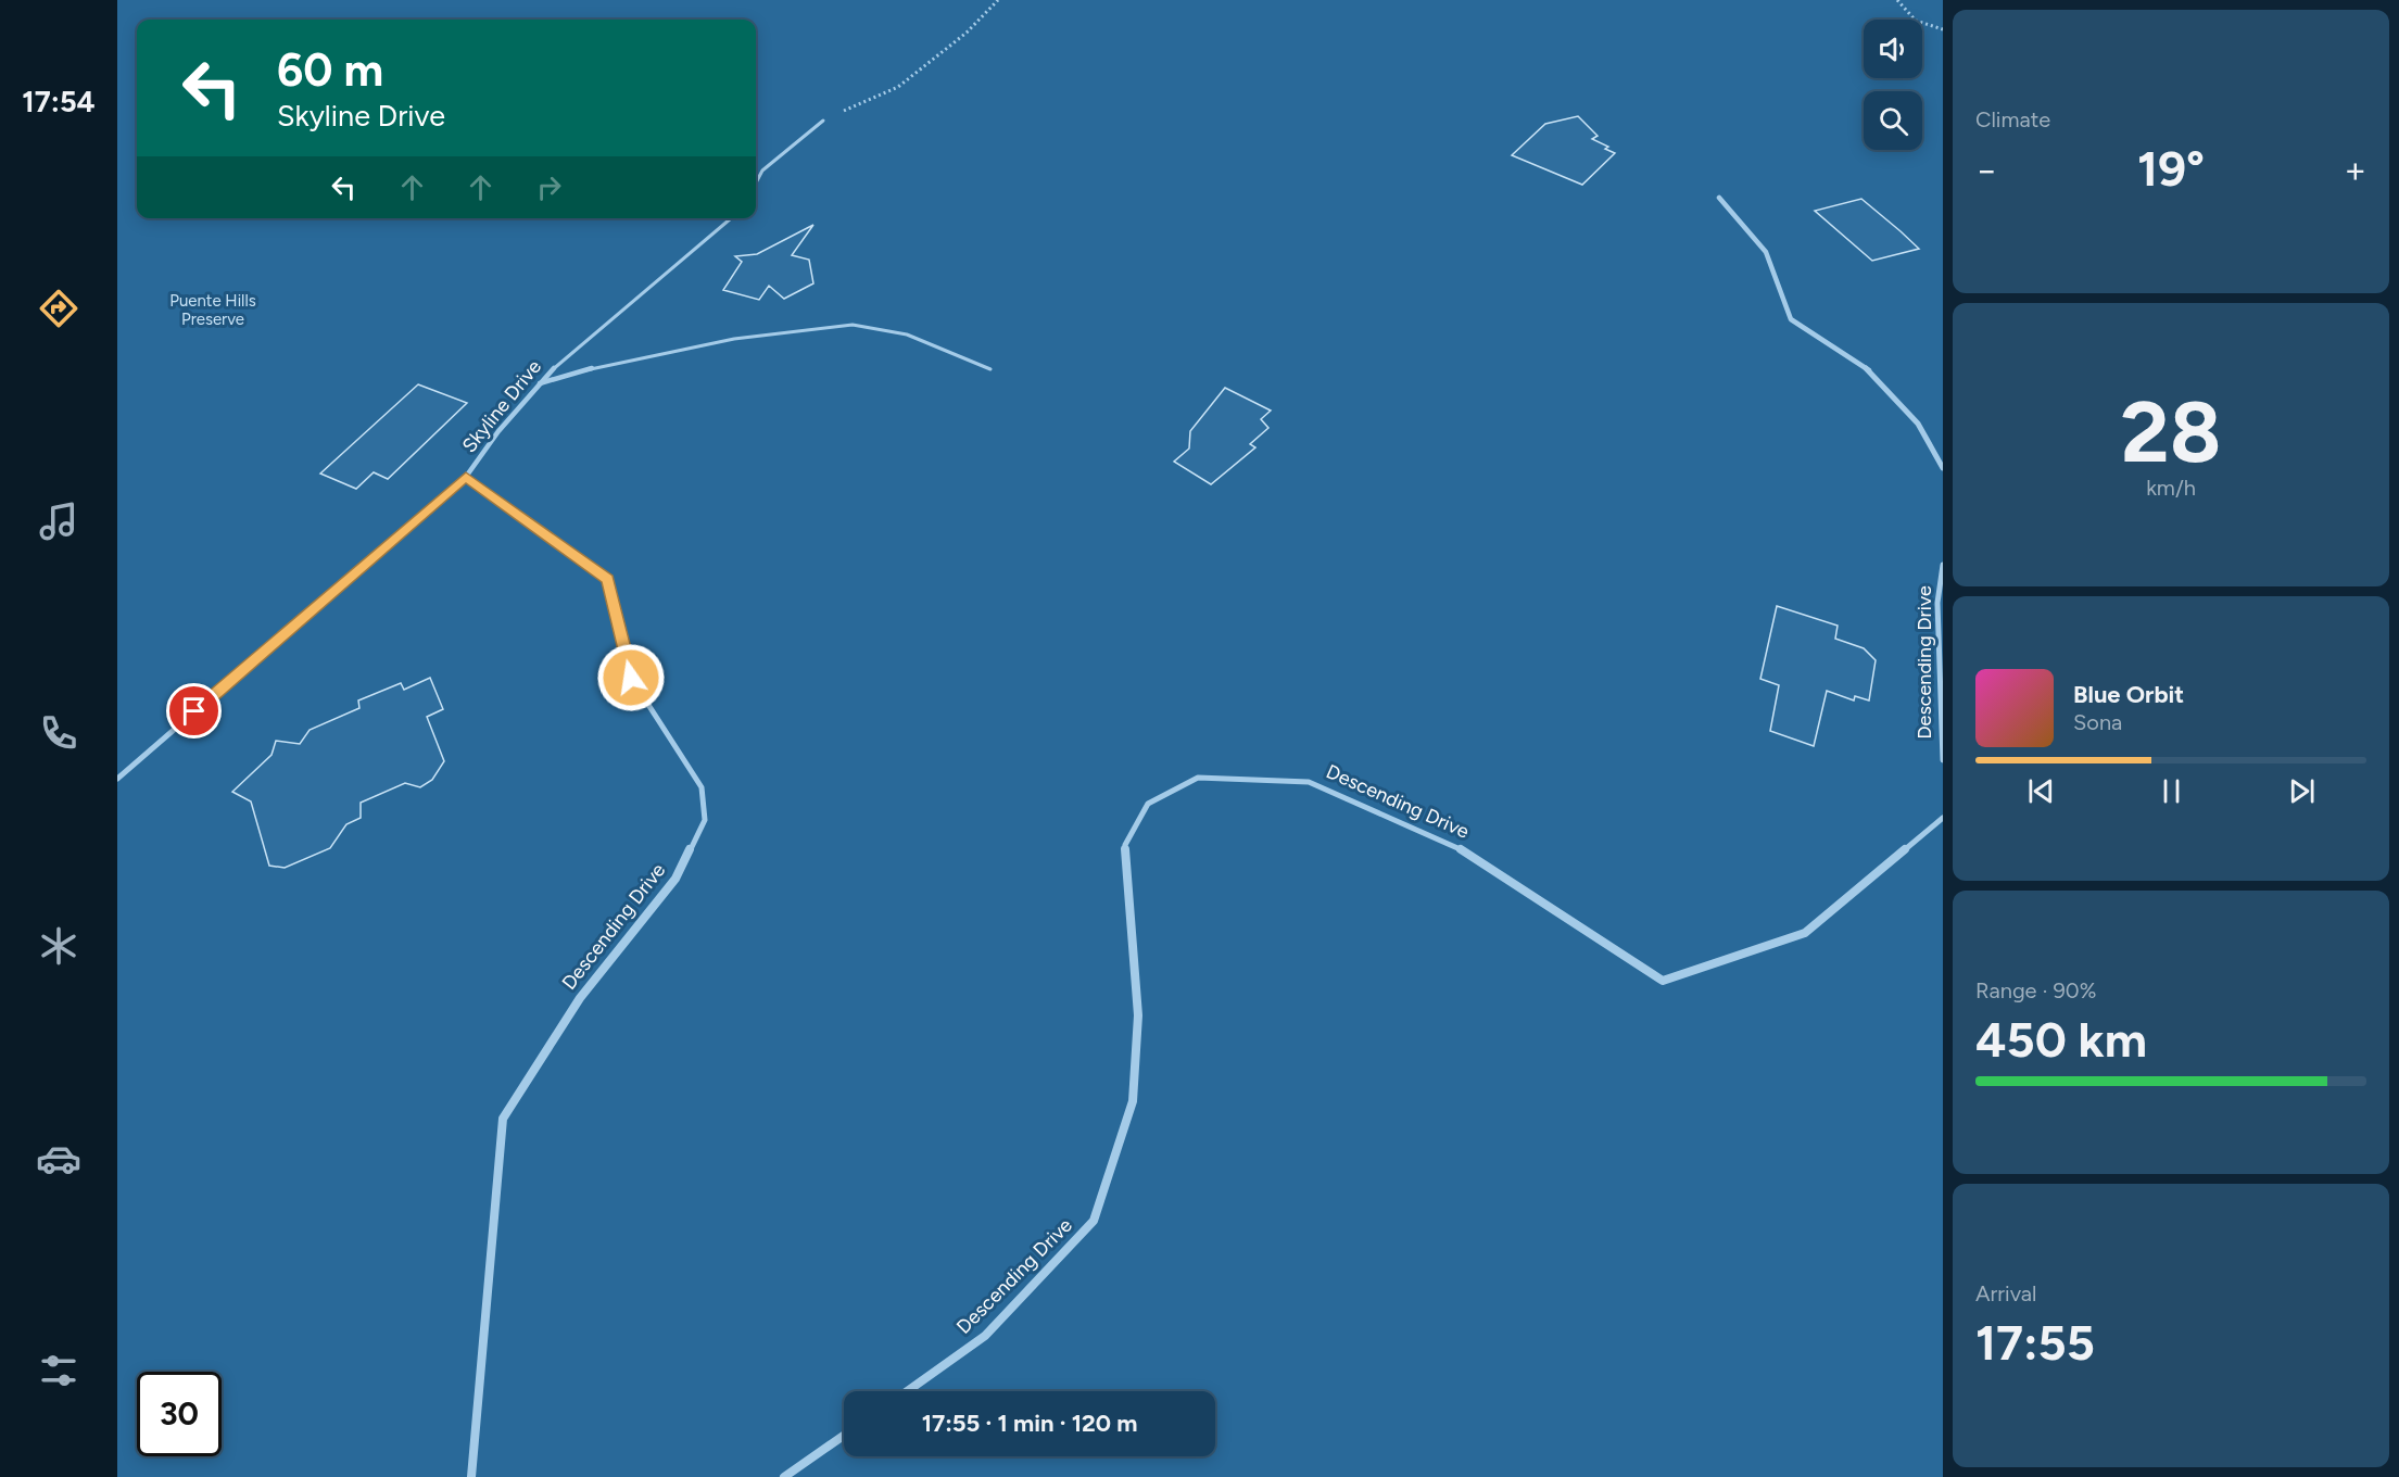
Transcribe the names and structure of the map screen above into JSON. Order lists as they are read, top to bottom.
{
  "streets": {
    "street": ["Skyline Drive", "Descending Drive"]
  },
  "crossings": [
    ["Skyline Drive", "Descending Drive"]
  ],
  "parks": ["Puente Hills Preserve"],
  "page": {
    "tabs": "17:54",
    "tile": [
      "Climate",
      ["28", "km/h"],
      ["Range · 90%", "450 km"],
      ["Arrival", "17:55"]
    ],
    "turn": ["60 m", "Skyline Drive"],
    "heat": ["−", "19°", "+"],
    "song": ["Blue Orbit", "Sona"],
    "limit": "30",
    "trip": "17:55 · 1 min · 120 m"
  }
}
